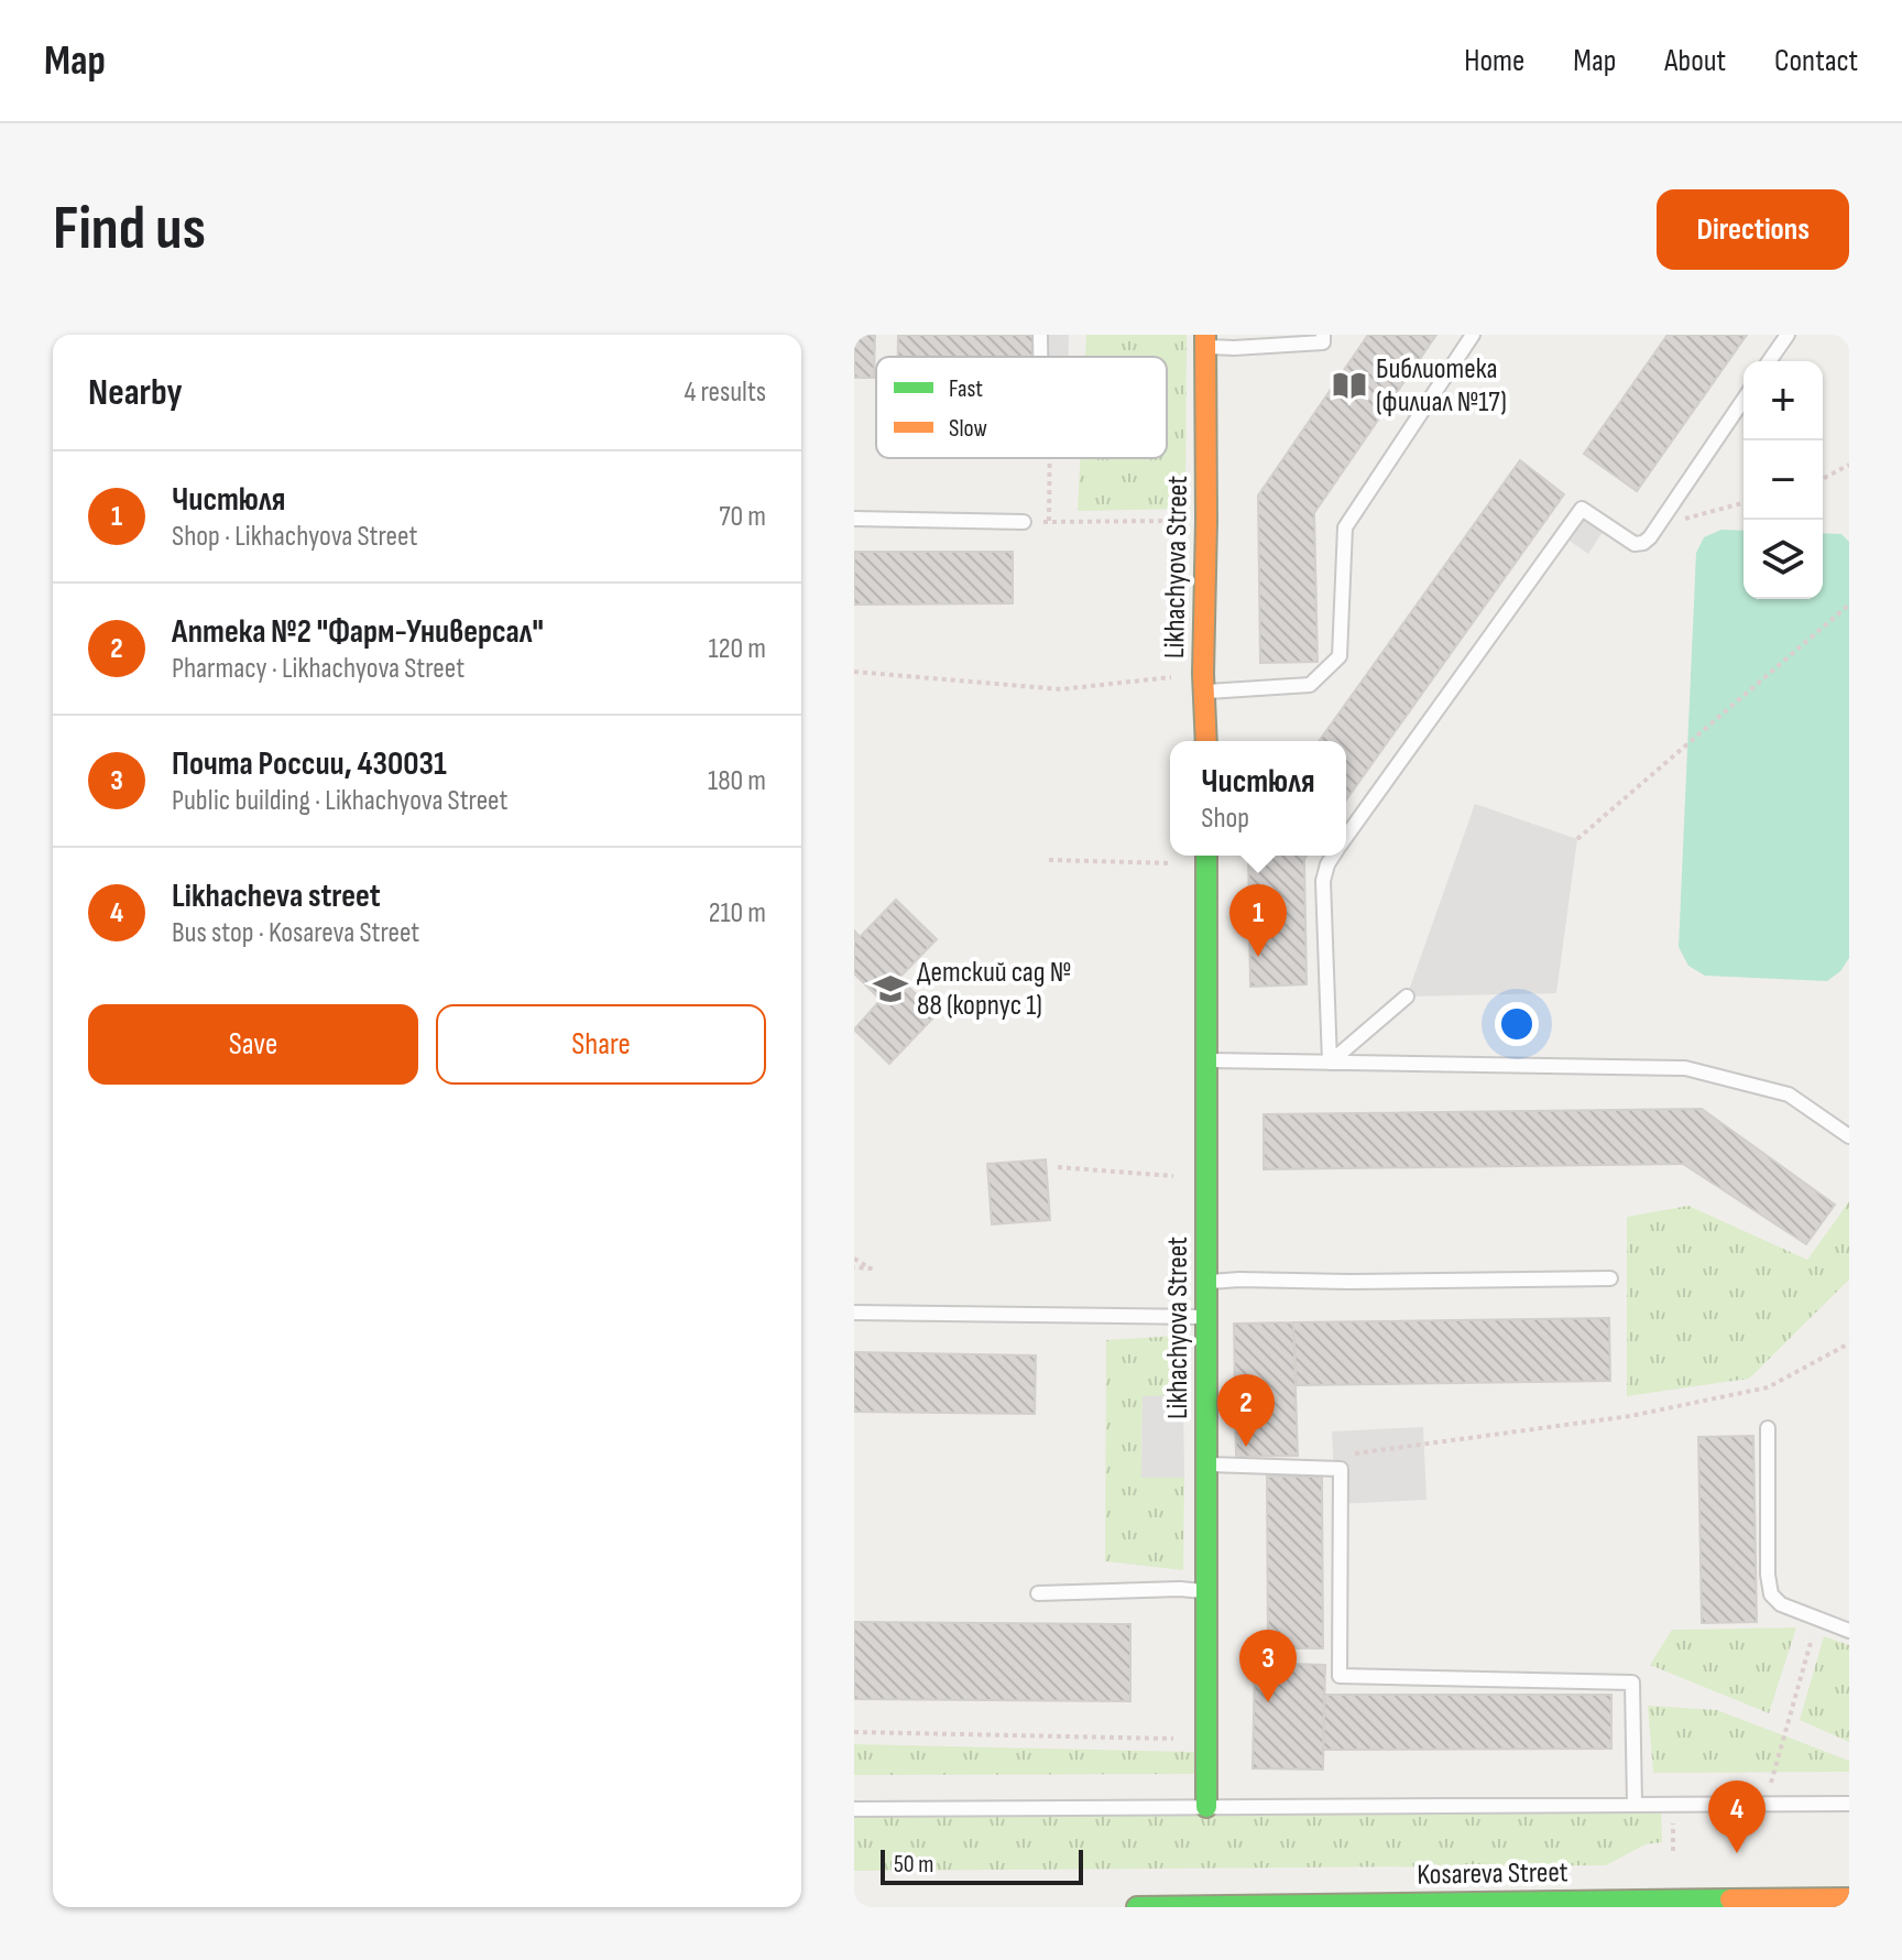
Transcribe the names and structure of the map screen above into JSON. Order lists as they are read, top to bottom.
{
  "streets": {
    "street": ["Likhachyova Street", "Kosareva Street"]
  },
  "places": {
    "library": ["Библиотека (филиал №17)"],
    "school or university": ["Детский сад № 88 (корпус 1)"]
  },
  "legend": ["Fast", "Slow"],
  "scale_bar": "50 m",
  "page": {
    "header": "Map",
    "nav": [
      "Home",
      "Map",
      "About",
      "Contact"
    ],
    "buttons": [
      "Directions",
      ["Save", "Share"]
    ],
    "title": "Find us",
    "heading": ["Nearby", "4 results"],
    "map_buttons": ["+", "−"],
    "list": [
      {
        "mark": "1",
        "name": "Чистюля",
        "note": "Shop · Likhachyova Street",
        "value": "70 m"
      },
      {
        "mark": "2",
        "name": "Аптека №2 \"Фарм-Универсал\"",
        "note": "Pharmacy · Likhachyova Street",
        "value": "120 m"
      },
      {
        "mark": "3",
        "name": "Почта России, 430031",
        "note": "Public building · Likhachyova Street",
        "value": "180 m"
      },
      {
        "mark": "4",
        "name": "Likhacheva street",
        "note": "Bus stop · Kosareva Street",
        "value": "210 m"
      }
    ],
    "popup": ["Чистюля", "Shop"],
    "pins": [
      "1",
      "2",
      "3",
      "4"
    ],
    "scale": "50 m"
  }
}
